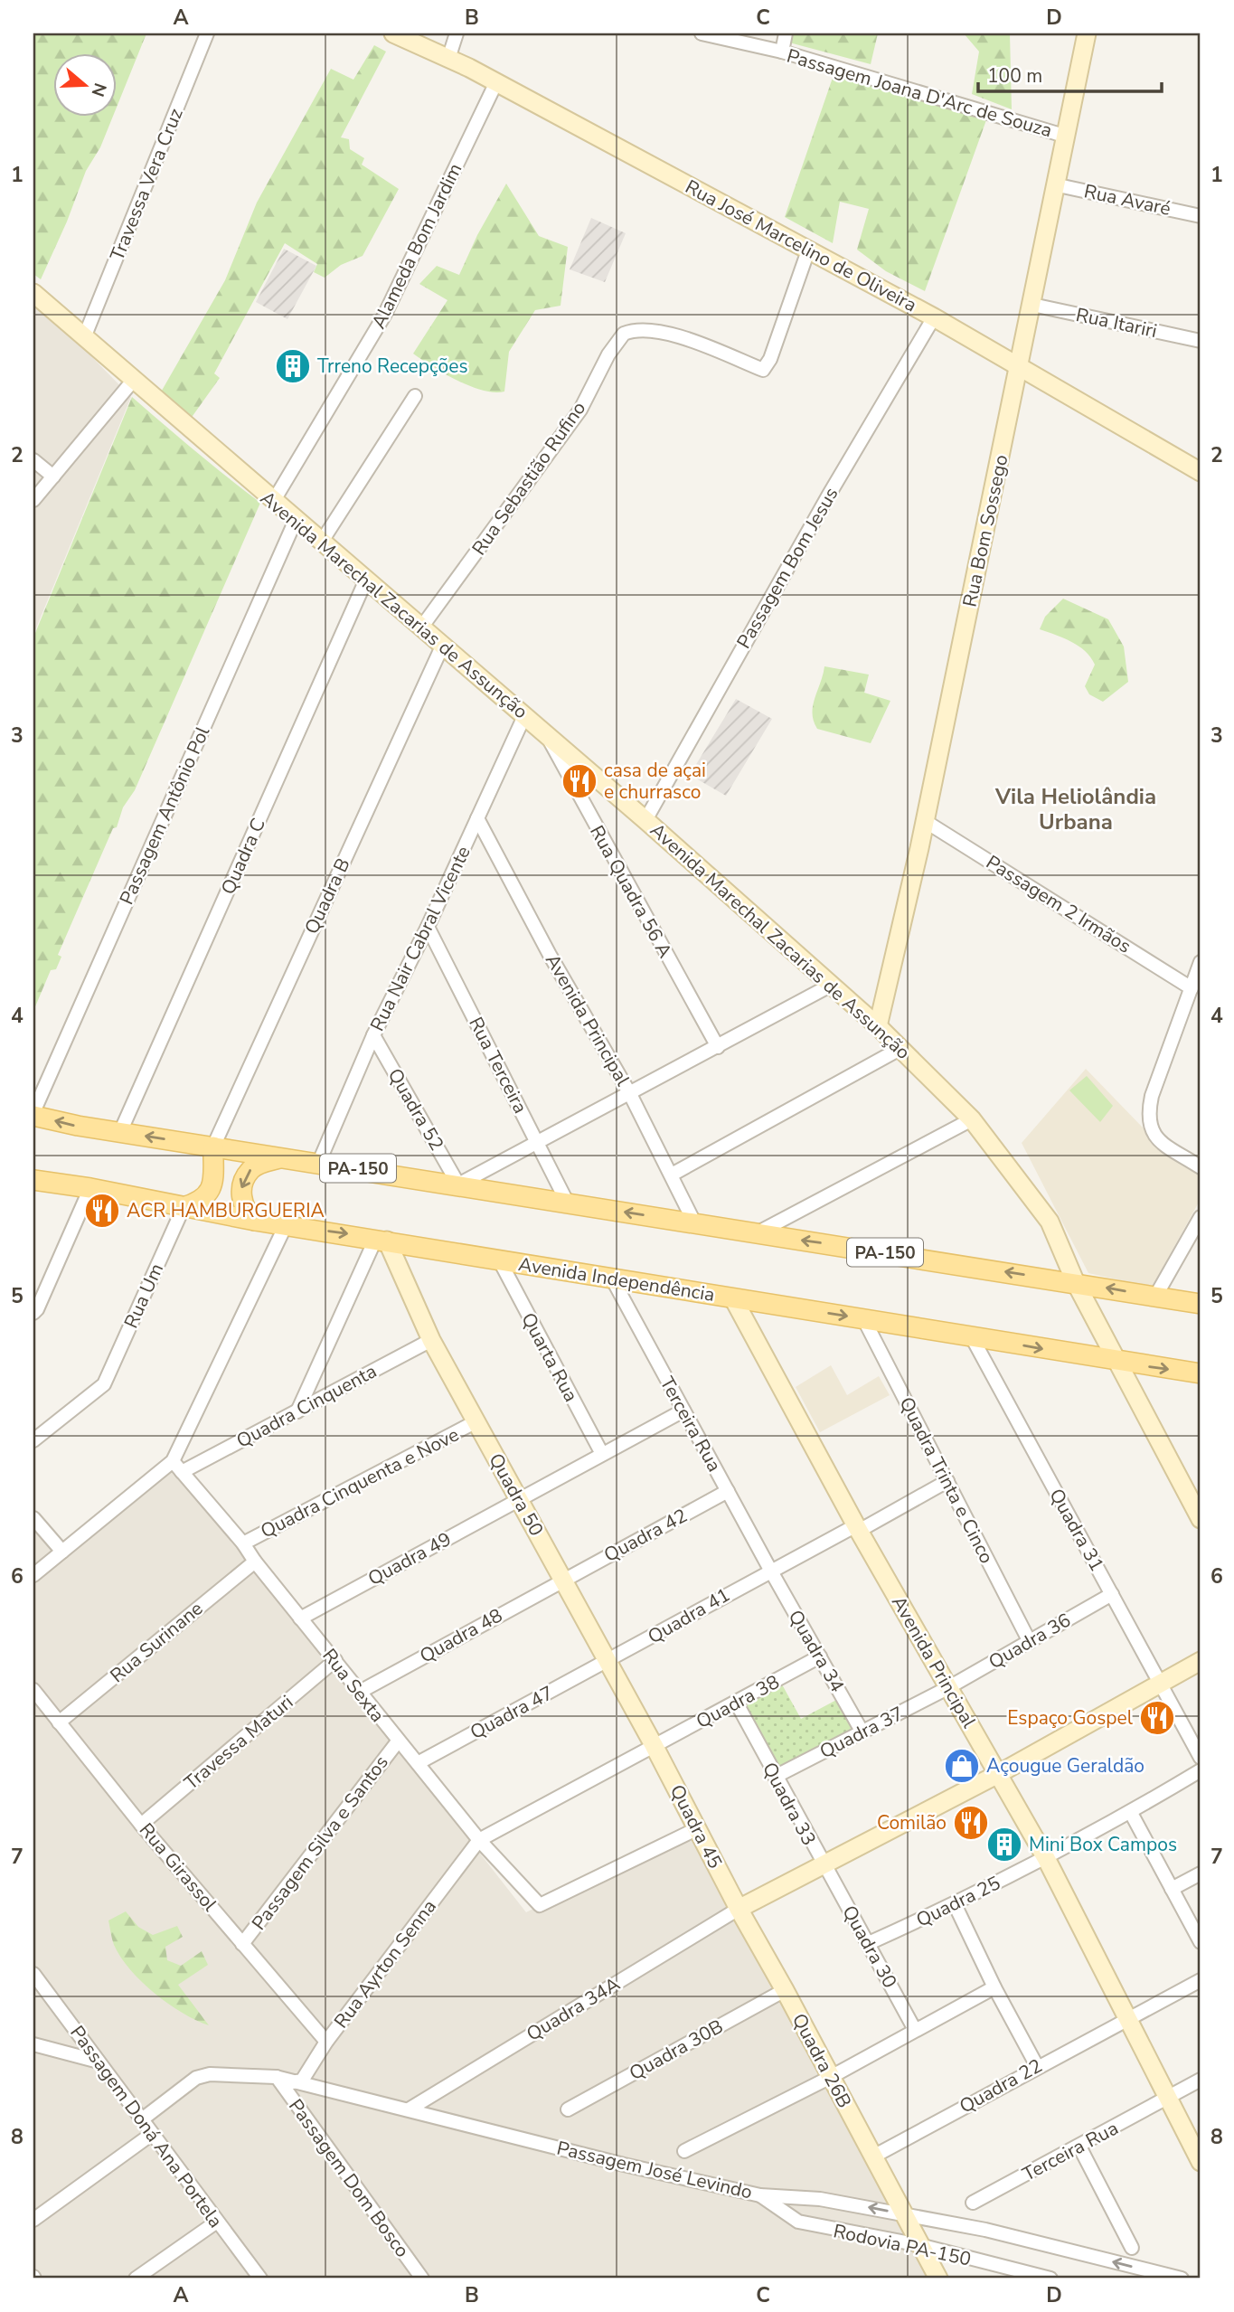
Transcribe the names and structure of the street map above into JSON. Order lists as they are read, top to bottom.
{
  "streets": {
    "main road": ["PA-150", "Avenida Independência"],
    "street": [
      "Passagem Joana D'Arc de Souza",
      "Travessa Vera Cruz",
      "Rua Avaré",
      "Alameda Bom Jardim",
      "Rua José Marcelino de Oliveira",
      "Rua Itariri",
      "Rua Sebastião Rufino",
      "Rua Bom Sossego",
      "Passagem Bom Jesus",
      "Avenida Marechal Zacarias de Assunção",
      "Passagem Antônio Pol",
      "Quadra C",
      "Rua Quadra 56 A",
      "Quadra B",
      "Passagem 2 Irmãos",
      "Rua Nair Cabral Vicente",
      "Avenida Principal",
      "Rua Terceira",
      "Quadra 52",
      "Rua Um",
      "Quarta Rua",
      "Quadra Cinquenta",
      "Terceira Rua",
      "Quadra Trinta e Cinco",
      "Quadra Cinquenta e Nove",
      "Quadra 50",
      "Quadra 31",
      "Quadra 42",
      "Quadra 49",
      "Quadra 41",
      "Quadra 48",
      "Quadra 36",
      "Rua Surinane",
      "Quadra 34",
      "Rua Sexta",
      "Quadra 38",
      "Quadra 47",
      "Quadra 37",
      "Travessa Maturi",
      "Quadra 33",
      "Quadra 45",
      "Passagem Silva e Santos",
      "Rua Girassol",
      "Quadra 25",
      "Quadra 30",
      "Rua Ayrton Senna",
      "Quadra 34A",
      "Quadra 30B",
      "Quadra 26B",
      "Quadra 22",
      "Passagem Doná Ana Portela",
      "Passagem José Levindo",
      "Passagem Dom Bosco",
      "Rodovia PA-150"
    ]
  },
  "crossings": [
    ["Passagem Joana D'Arc de Souza", "Rua Bom Sossego"],
    ["Travessa Vera Cruz", "Avenida Marechal Zacarias de Assunção"],
    ["Rua Avaré", "Rua Bom Sossego"],
    ["Alameda Bom Jardim", "Rua José Marcelino de Oliveira"],
    ["Alameda Bom Jardim", "Avenida Marechal Zacarias de Assunção"],
    ["Rua José Marcelino de Oliveira", "Rua Sebastião Rufino"],
    ["Rua José Marcelino de Oliveira", "Rua Bom Sossego"],
    ["Rua José Marcelino de Oliveira", "Passagem Bom Jesus"],
    ["Rua Itariri", "Rua Bom Sossego"],
    ["Rua Sebastião Rufino", "Avenida Marechal Zacarias de Assunção"],
    ["Rua Bom Sossego", "Avenida Marechal Zacarias de Assunção"],
    ["Rua Bom Sossego", "Passagem 2 Irmãos"],
    ["Passagem Bom Jesus", "Avenida Marechal Zacarias de Assunção"],
    ["Avenida Marechal Zacarias de Assunção", "Passagem Antônio Pol"],
    ["Avenida Marechal Zacarias de Assunção", "Quadra C"],
    ["Avenida Marechal Zacarias de Assunção", "Rua Quadra 56 A"],
    ["Avenida Marechal Zacarias de Assunção", "Quadra B"],
    ["Avenida Marechal Zacarias de Assunção", "Rua Nair Cabral Vicente"],
    ["Avenida Marechal Zacarias de Assunção", "PA-150"],
    ["Avenida Marechal Zacarias de Assunção", "Avenida Independência"],
    ["Passagem Antônio Pol", "PA-150"],
    ["Quadra C", "PA-150"],
    ["Quadra B", "PA-150"],
    ["Rua Nair Cabral Vicente", "Avenida Principal"],
    ["Rua Nair Cabral Vicente", "Rua Terceira"],
    ["Rua Nair Cabral Vicente", "Quadra 52"],
    ["Rua Nair Cabral Vicente", "PA-150"],
    ["Avenida Principal", "PA-150"],
    ["Avenida Principal", "Avenida Independência"],
    ["Avenida Principal", "Terceira Rua"],
    ["Avenida Principal", "Quadra 41"],
    ["Avenida Principal", "Quadra 36"],
    ["Avenida Principal", "Quadra 37"],
    ["Avenida Principal", "Quadra 33"],
    ["Avenida Principal", "Quadra 25"],
    ["Avenida Principal", "Quadra 22"],
    ["Rua Terceira", "PA-150"],
    ["Quadra 52", "PA-150"],
    ["Avenida Independência", "Rua Um"],
    ["Avenida Independência", "Quarta Rua"],
    ["Avenida Independência", "Terceira Rua"],
    ["Avenida Independência", "Quadra Trinta e Cinco"],
    ["Avenida Independência", "Quadra 50"],
    ["Avenida Independência", "Quadra 31"],
    ["Quarta Rua", "Quadra 49"],
    ["Quadra Cinquenta", "Quadra 50"],
    ["Quadra Cinquenta", "Rua Sexta"],
    ["Terceira Rua", "Quadra 42"],
    ["Terceira Rua", "Quadra 49"],
    ["Terceira Rua", "Quadra 41"],
    ["Terceira Rua", "Quadra 34"],
    ["Quadra Trinta e Cinco", "Quadra 36"],
    ["Quadra Cinquenta e Nove", "Quadra 50"],
    ["Quadra Cinquenta e Nove", "Rua Sexta"],
    ["Quadra 50", "Quadra 42"],
    ["Quadra 50", "Quadra 49"],
    ["Quadra 50", "Quadra 41"],
    ["Quadra 50", "Quadra 48"],
    ["Quadra 50", "Quadra 38"],
    ["Quadra 50", "Quadra 47"],
    ["Quadra 50", "Quadra 45"],
    ["Quadra 31", "Quadra 36"],
    ["Quadra 31", "Quadra 33"],
    ["Quadra 42", "Quadra 48"],
    ["Quadra 49", "Rua Sexta"],
    ["Quadra 41", "Quadra 34"],
    ["Quadra 41", "Quadra 47"],
    ["Quadra 48", "Rua Sexta"],
    ["Quadra 36", "Quadra 37"],
    ["Rua Surinane", "Rua Sexta"],
    ["Rua Surinane", "Rua Girassol"],
    ["Quadra 34", "Quadra 38"],
    ["Quadra 34", "Quadra 37"],
    ["Rua Sexta", "Quadra 38"],
    ["Rua Sexta", "Quadra 47"],
    ["Rua Sexta", "Travessa Maturi"],
    ["Rua Sexta", "Quadra 45"],
    ["Rua Sexta", "Passagem Silva e Santos"],
    ["Rua Sexta", "Rua Ayrton Senna"],
    ["Quadra 38", "Quadra 33"],
    ["Quadra 38", "Quadra 45"],
    ["Quadra 38", "Rua Ayrton Senna"],
    ["Quadra 37", "Quadra 33"],
    ["Travessa Maturi", "Rua Girassol"],
    ["Quadra 33", "Quadra 30"],
    ["Quadra 45", "Quadra 34A"],
    ["Quadra 45", "Quadra 26B"],
    ["Passagem Silva e Santos", "Rua Girassol"],
    ["Rua Girassol", "Rua Ayrton Senna"],
    ["Quadra 25", "Quadra 30"],
    ["Rua Ayrton Senna", "Passagem José Levindo"],
    ["Quadra 34A", "Quadra 26B"],
    ["Quadra 34A", "Passagem José Levindo"],
    ["Quadra 30B", "Quadra 26B"],
    ["Quadra 26B", "Quadra 22"],
    ["Quadra 26B", "Passagem José Levindo"],
    ["Quadra 26B", "Rodovia PA-150"],
    ["Passagem Doná Ana Portela", "Passagem José Levindo"],
    ["Passagem José Levindo", "Passagem Dom Bosco"],
    ["Passagem José Levindo", "Rodovia PA-150"]
  ],
  "one_way": ["Passagem José Levindo"],
  "districts": ["Vila Heliolândia Urbana"],
  "places": {
    "building": ["Trreno Recepções", "Mini Box Campos"],
    "restaurant": [
      "casa de açai e churrasco",
      "ACR HAMBURGUERIA",
      "Espaço Gospel",
      "Comilão"
    ],
    "shop": ["Açougue Geraldão"]
  },
  "scale_bar": "100 m",
  "north": "right",
  "grid": {
    "columns": [
      "A",
      "B",
      "C",
      "D"
    ],
    "rows": [
      "1",
      "2",
      "3",
      "4",
      "5",
      "6",
      "7",
      "8"
    ]
  }
}
